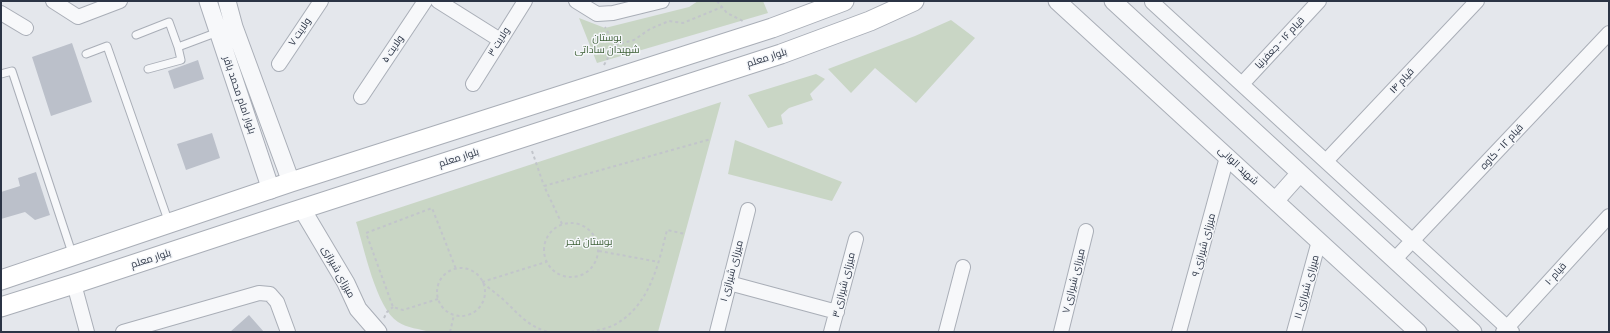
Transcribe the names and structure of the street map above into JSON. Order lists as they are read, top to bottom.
{
  "streets": {
    "main road": ["بلوار معلم"],
    "street": [
      "ولایت ۷",
      "ولایت ۳",
      "قیام ۱۶ - جعفرنیا",
      "ولایت ۵",
      "قیام ۱۴",
      "بلوار امام محمد باقر",
      "قیام ۱۲ - کاوه",
      "شهید الوانی",
      "میرزای شیرازی ۹",
      "میرزای شیرازی ۱",
      "میرزای شیرازی",
      "قیام ۱۰",
      "میرزای شیرازی ۷",
      "میرزای شیرازی ۳",
      "میرزای شیرازی ۱۱"
    ]
  },
  "crossings": [
    ["بلوار معلم", "میرزای شیرازی"],
    ["شهید الوانی", "میرزای شیرازی ۹"],
    ["شهید الوانی", "میرزای شیرازی ۱۱"]
  ],
  "parks": ["بوستان شهیدان ساداتی", "بوستان فجر"]
}
